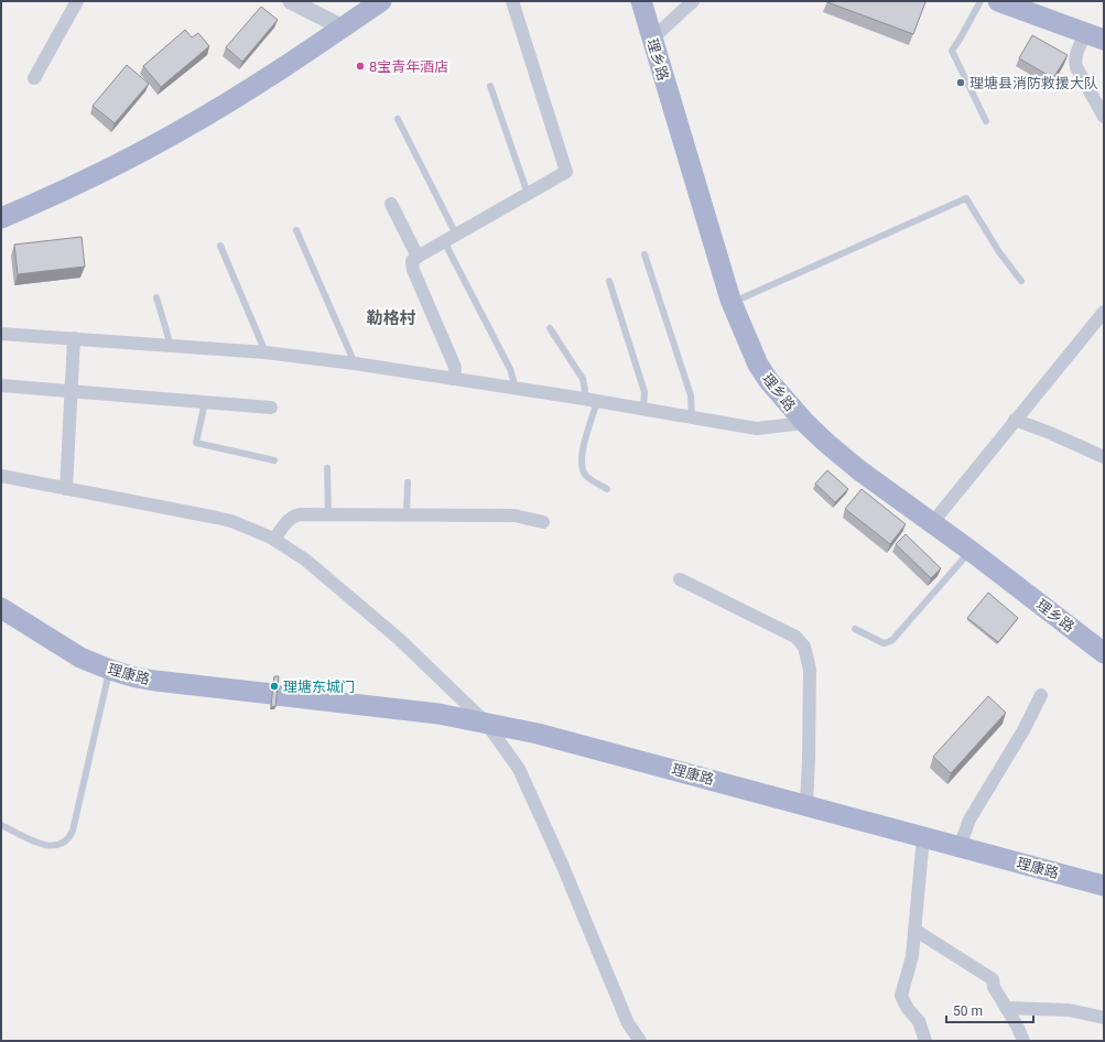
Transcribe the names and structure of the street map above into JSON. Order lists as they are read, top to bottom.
{
  "streets": {
    "main road": ["理乡路", "理康路"]
  },
  "districts": ["勒格村"],
  "places": ["8宝青年酒店", "理塘县消防救援大队", "理塘东城门"],
  "scale_bar": "50 m"
}
